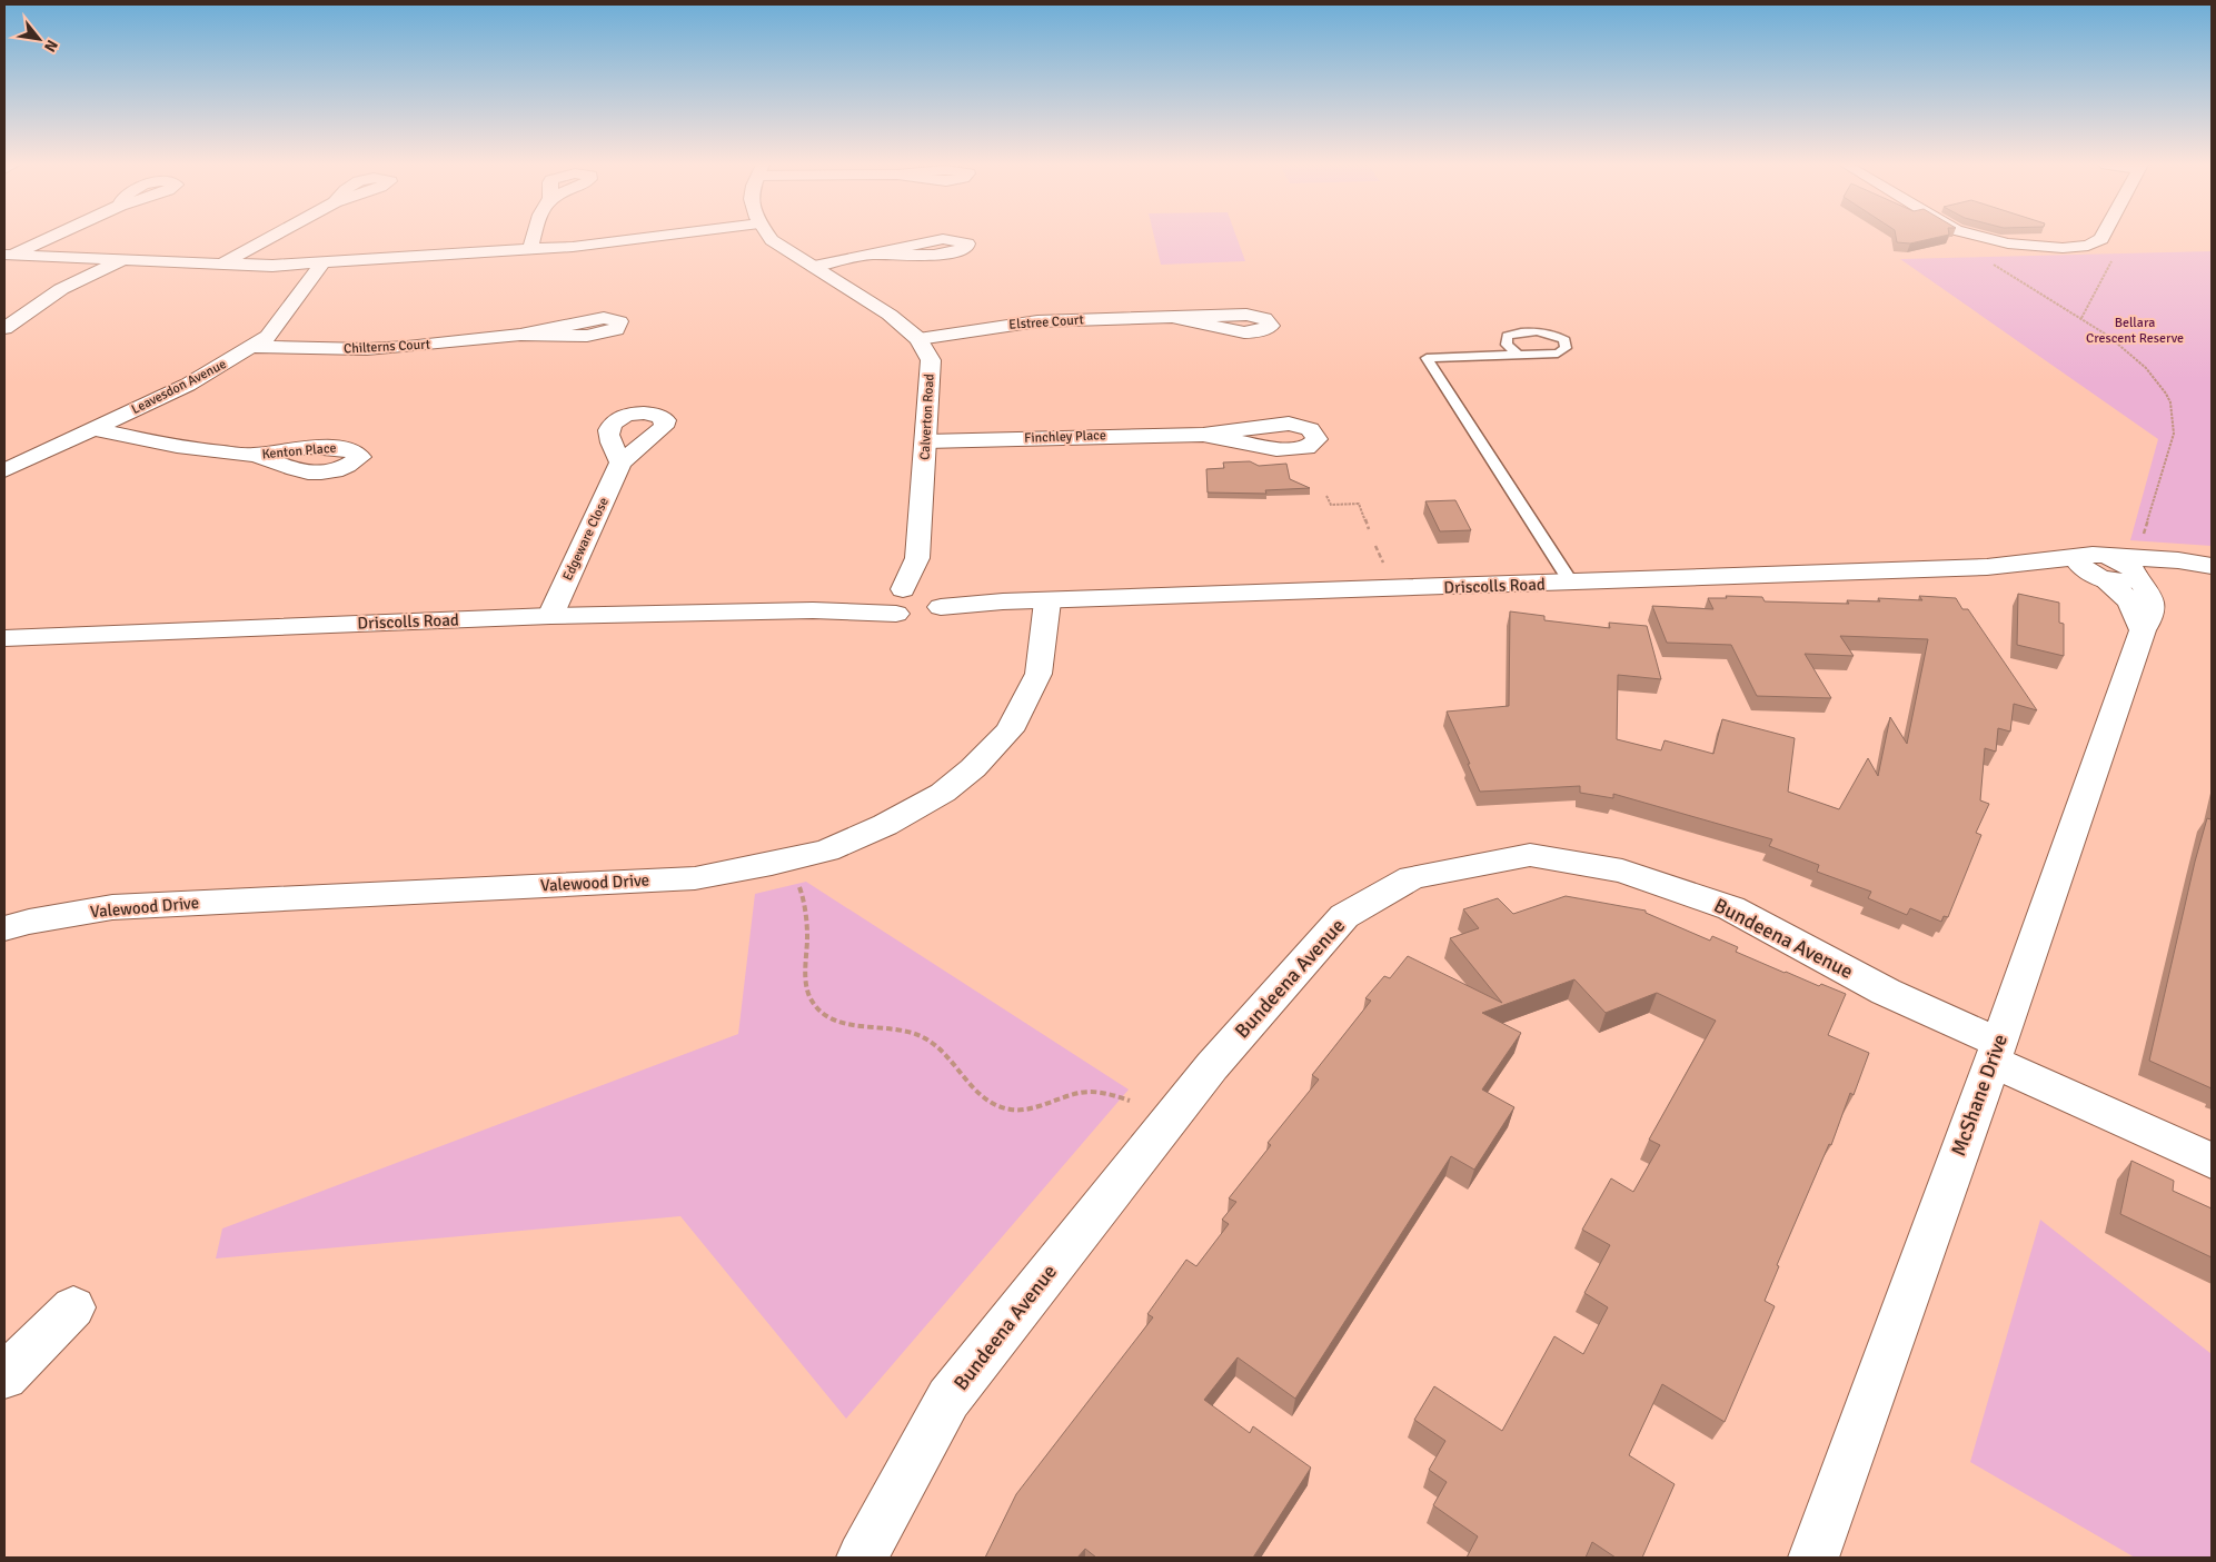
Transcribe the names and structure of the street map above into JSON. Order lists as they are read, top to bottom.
{
  "streets": {
    "street": [
      "Elstree Court",
      "Chilterns Court",
      "Leavesdon Avenue",
      "Calverton Road",
      "Finchley Place",
      "Kenton Place",
      "Edgeware Close",
      "Driscolls Road",
      "Valewood Drive",
      "Bundeena Avenue",
      "McShane Drive"
    ]
  },
  "crossings": [
    ["Elstree Court", "Calverton Road"],
    ["Chilterns Court", "Leavesdon Avenue"],
    ["Leavesdon Avenue", "Kenton Place"],
    ["Calverton Road", "Finchley Place"],
    ["Calverton Road", "Driscolls Road"],
    ["Edgeware Close", "Driscolls Road"],
    ["Driscolls Road", "Valewood Drive"],
    ["Bundeena Avenue", "McShane Drive"]
  ],
  "parks": ["Bellara Crescent Reserve"],
  "north": "bottom right"
}
